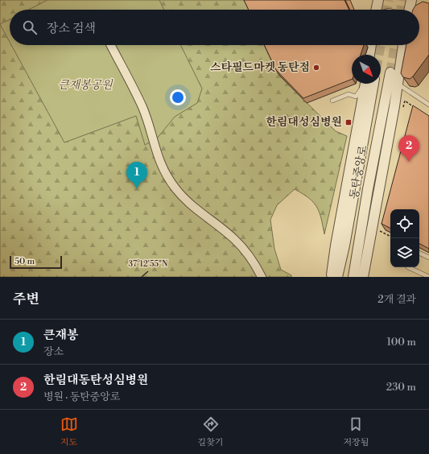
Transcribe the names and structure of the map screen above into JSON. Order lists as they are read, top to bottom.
{
  "streets": {
    "street": ["동탄중앙로"]
  },
  "parks": ["큰재봉공원"],
  "places": {
    "other": ["스타필드마켓 동탄점"],
    "transit": ["한림대성심병원"]
  },
  "scale_bar": "50 m",
  "north": "bottom right",
  "page": {
    "search": "장소 검색",
    "pins": ["2", "1"],
    "scale": "50 m",
    "heading": ["주변", "2개 결과"],
    "list": [
      {
        "mark": "1",
        "name": "큰재봉",
        "note": "장소",
        "value": "100 m"
      },
      {
        "mark": "2",
        "name": "한림대동탄성심병원",
        "note": "병원 · 동탄중앙로",
        "value": "230 m"
      }
    ],
    "nav": ["지도", "길찾기", "저장됨"]
  },
  "coordinates": ["37°12'55\"N"]
}
